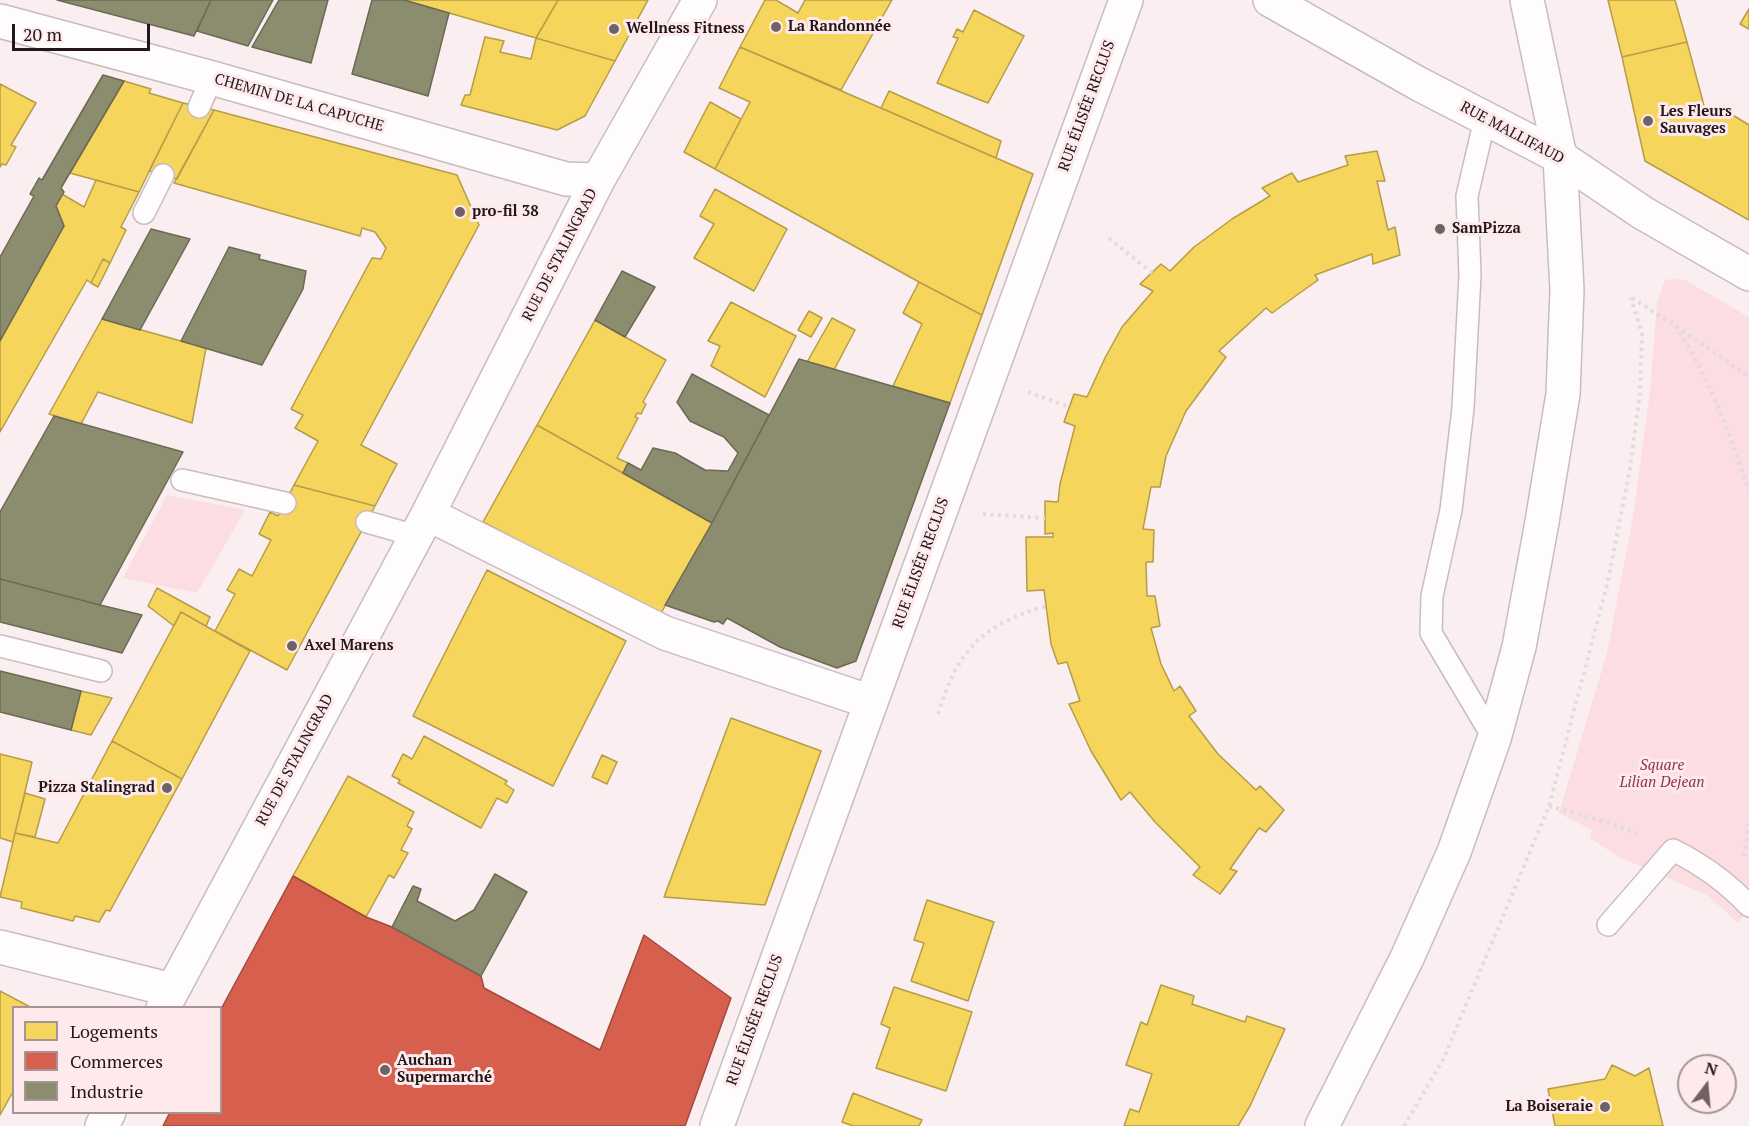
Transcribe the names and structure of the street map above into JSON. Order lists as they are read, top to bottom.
{
  "streets": {
    "street": [
      "CHEMIN DE LA CAPUCHE",
      "RUE ÉLISÉE RECLUS",
      "RUE MALLIFAUD",
      "RUE DE STALINGRAD"
    ]
  },
  "crossings": [
    ["CHEMIN DE LA CAPUCHE", "RUE DE STALINGRAD"]
  ],
  "parks": ["Square Lilian Dejean"],
  "places": [
    "La Randonnée",
    "Wellness Fitness",
    "Les Fleurs Sauvages",
    "pro-fil 38",
    "SamPizza",
    "Axel Marens",
    "Pizza Stalingrad",
    "Auchan Supermarché",
    "La Boiseraie"
  ],
  "legend": ["Logements", "Commerces", "Industrie"],
  "scale_bar": "20 m",
  "north": "top"
}
